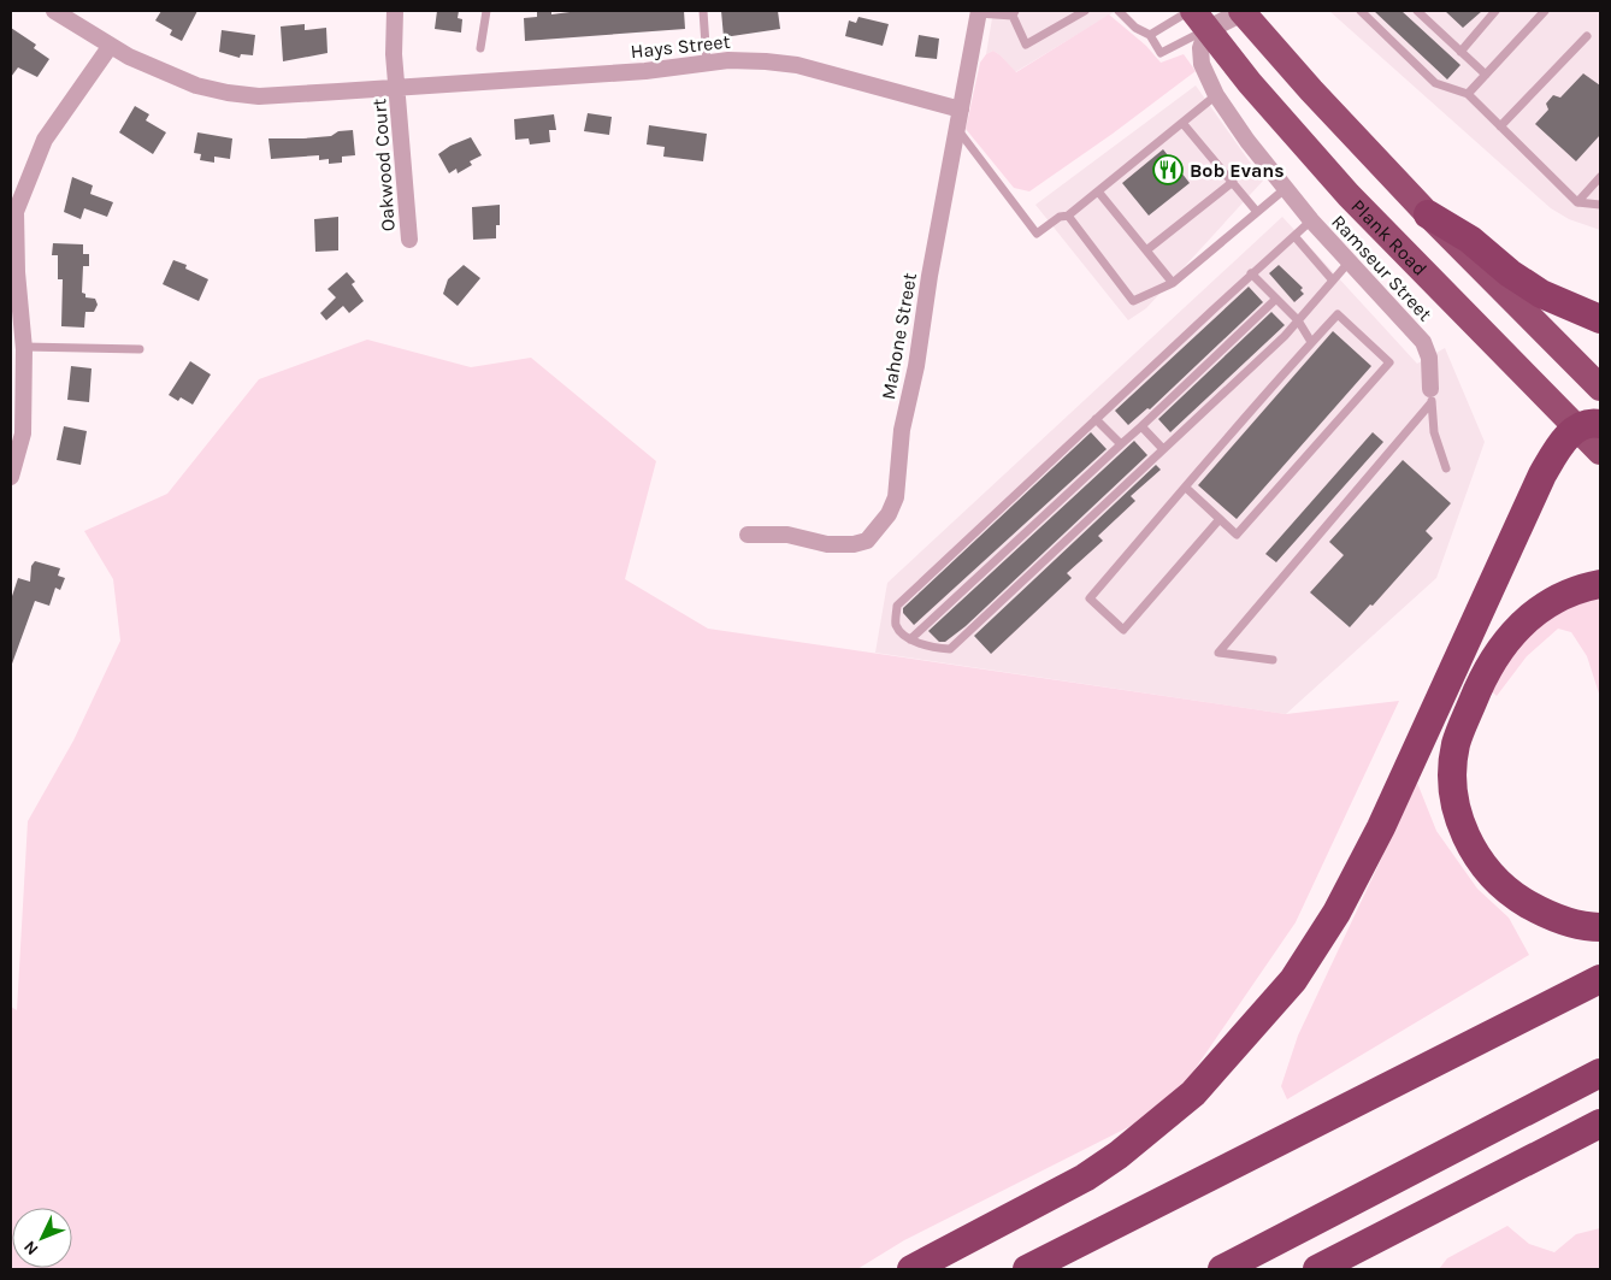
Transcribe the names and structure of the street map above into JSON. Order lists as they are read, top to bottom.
{
  "streets": {
    "highway": ["Plank Road"],
    "street": [
      "Hays Street",
      "Oakwood Court",
      "Ramseur Street",
      "Mahone Street"
    ]
  },
  "crossings": [
    ["Hays Street", "Oakwood Court"],
    ["Hays Street", "Mahone Street"],
    ["Plank Road", "Ramseur Street"]
  ],
  "places": {
    "restaurant": ["Bob Evans"]
  },
  "north": "bottom left"
}
